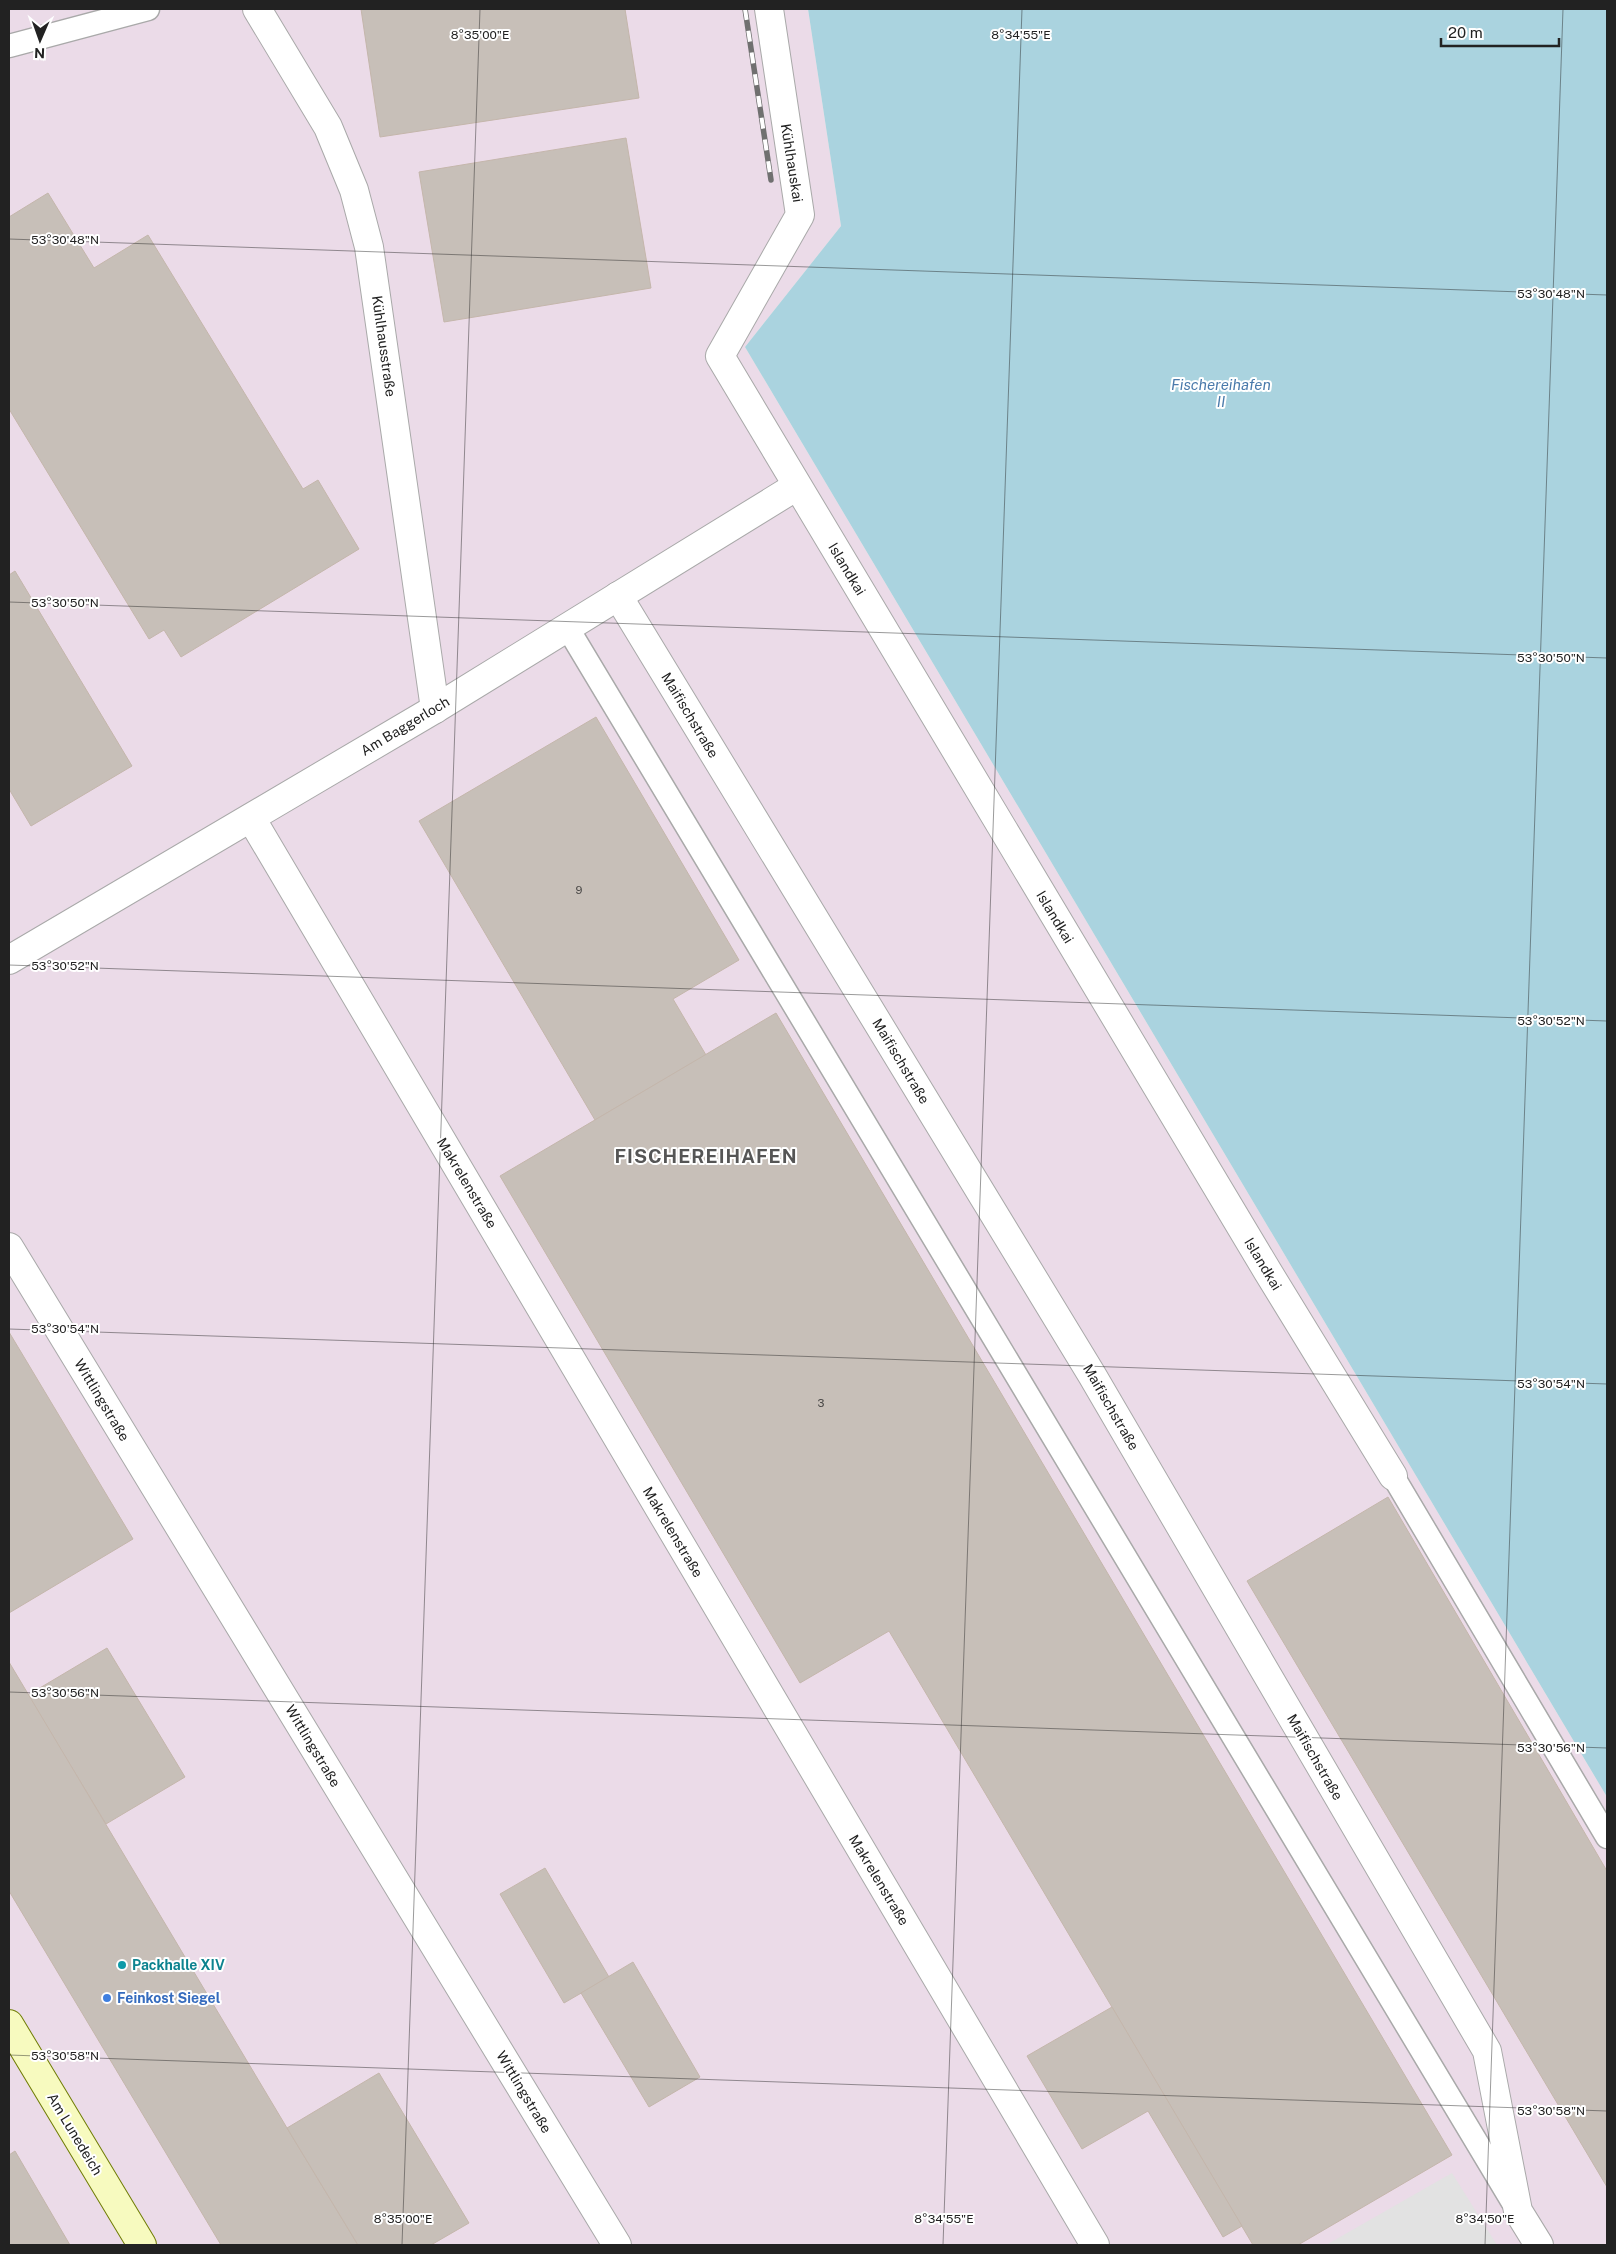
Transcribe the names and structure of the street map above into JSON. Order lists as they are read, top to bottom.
{
  "streets": {
    "street": [
      "Kühlhauskai",
      "Kühlhausstraße",
      "Islandkai",
      "Maifischstraße",
      "Am Baggerloch",
      "Makrelenstraße",
      "Wittlingstraße",
      "Am Lunedeich"
    ]
  },
  "crossings": [
    ["Kühlhauskai", "Islandkai"],
    ["Kühlhausstraße", "Am Baggerloch"],
    ["Islandkai", "Am Baggerloch"],
    ["Maifischstraße", "Am Baggerloch"],
    ["Am Baggerloch", "Makrelenstraße"]
  ],
  "districts": ["FISCHEREIHAFEN"],
  "water": ["Fischereihafen II"],
  "places": ["Packhalle XIV", "Feinkost Siegel"],
  "house_numbers": ["9", "3"],
  "scale_bar": "20 m",
  "north": "bottom",
  "coordinates": [
    "8°35'00\"E",
    "8°34'55\"E",
    "53°30'48\"N",
    "53°30'50\"N",
    "53°30'52\"N",
    "53°30'54\"N",
    "53°30'56\"N",
    "53°30'58\"N",
    "8°34'50\"E"
  ]
}
